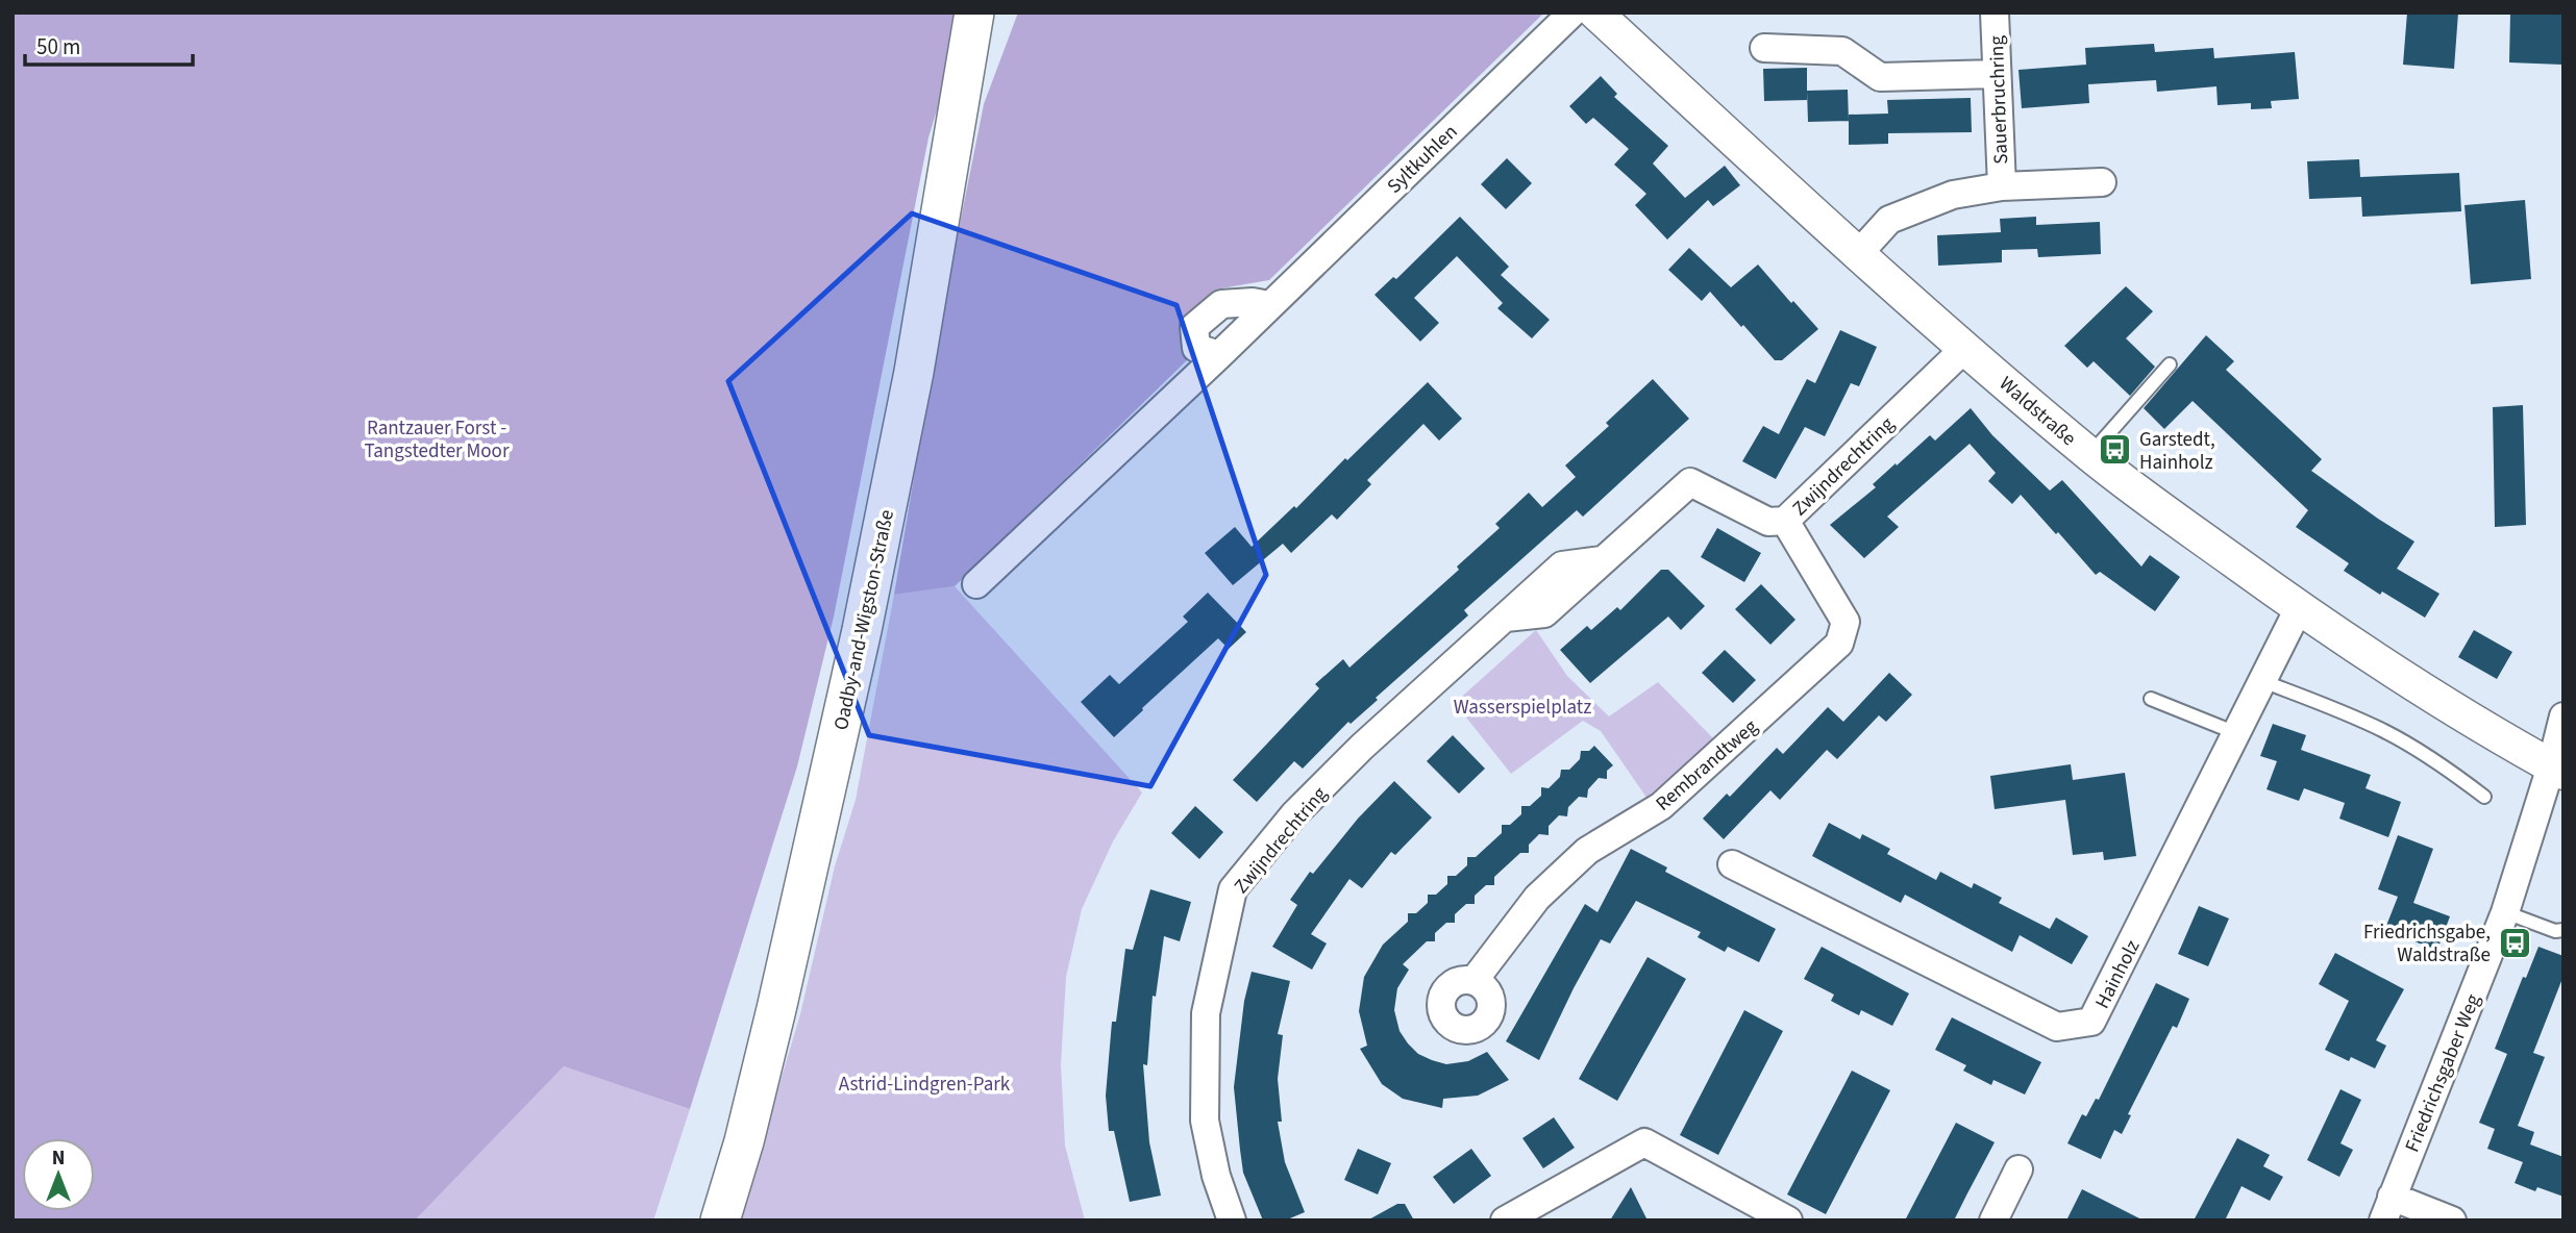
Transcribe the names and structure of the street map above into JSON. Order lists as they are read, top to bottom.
{
  "streets": {
    "main road": ["Oadby-and-Wigston-Straße"],
    "street": [
      "Sauerbruchring",
      "Syltkuhlen",
      "Waldstraße",
      "Zwijndrechtring",
      "Rembrandtweg",
      "Hainholz",
      "Friedrichsgaber Weg"
    ]
  },
  "crossings": [
    ["Sauerbruchring", "Waldstraße"],
    ["Waldstraße", "Zwijndrechtring"],
    ["Waldstraße", "Hainholz"],
    ["Waldstraße", "Friedrichsgaber Weg"],
    ["Zwijndrechtring", "Rembrandtweg"]
  ],
  "parks": ["Rantzauer Forst - Tangstedter Moor", "Wasserspielplatz", "Astrid-Lindgren-Park"],
  "places": {
    "bus stop": ["Garstedt, Hainholz", "Friedrichsgabe, Waldstraße"]
  },
  "scale_bar": "50 m",
  "north": "top"
}
